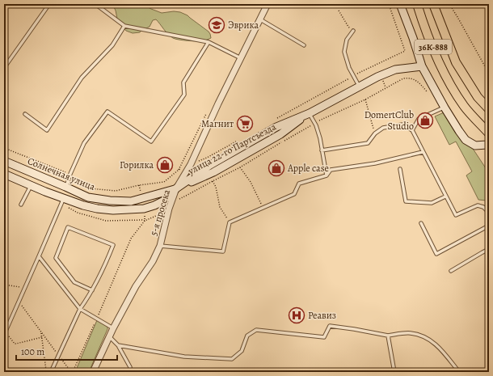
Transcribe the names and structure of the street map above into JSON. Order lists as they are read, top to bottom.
{
  "streets": {
    "main road": ["36К-888", "улица 22-го Партсъезда", "Солнечная улица"],
    "street": ["5-я просека"]
  },
  "crossings": [
    ["улица 22-го Партсъезда", "Солнечная улица"],
    ["улица 22-го Партсъезда", "5-я просека"],
    ["Солнечная улица", "5-я просека"]
  ],
  "places": {
    "school or university": ["Эврика"],
    "shop": ["DomertClub Studio", "Горилка", "Apple case"],
    "supermarket": ["Магнит"],
    "hospital": ["Реавиз"]
  },
  "scale_bar": "100 m"
}
